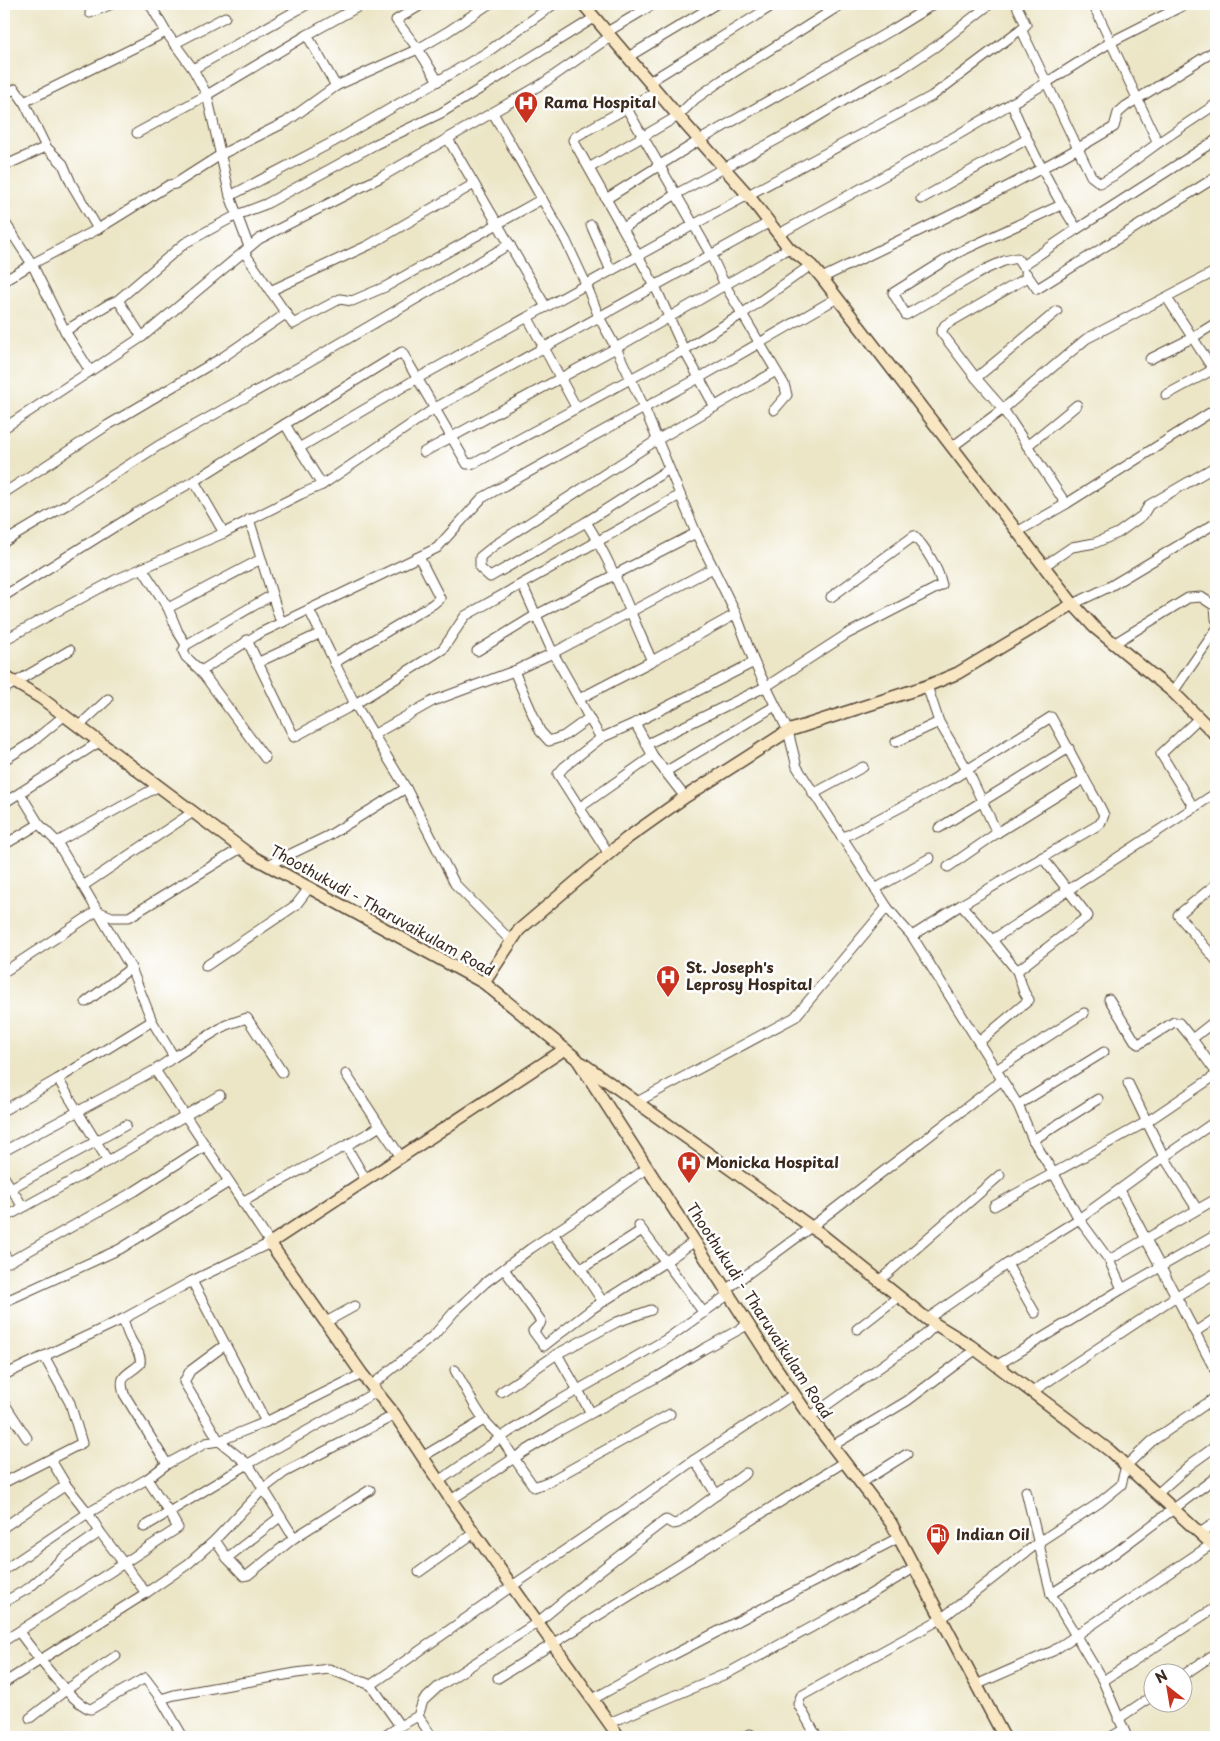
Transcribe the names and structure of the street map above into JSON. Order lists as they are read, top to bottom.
{
  "streets": {
    "street": ["Thoothukudi - Tharuvaikulam Road"]
  },
  "places": {
    "hospital": ["Rama Hospital", "St. Joseph's Leprosy Hospital", "Monicka Hospital"],
    "fuel station": ["Indian Oil"]
  },
  "north": "top left"
}
